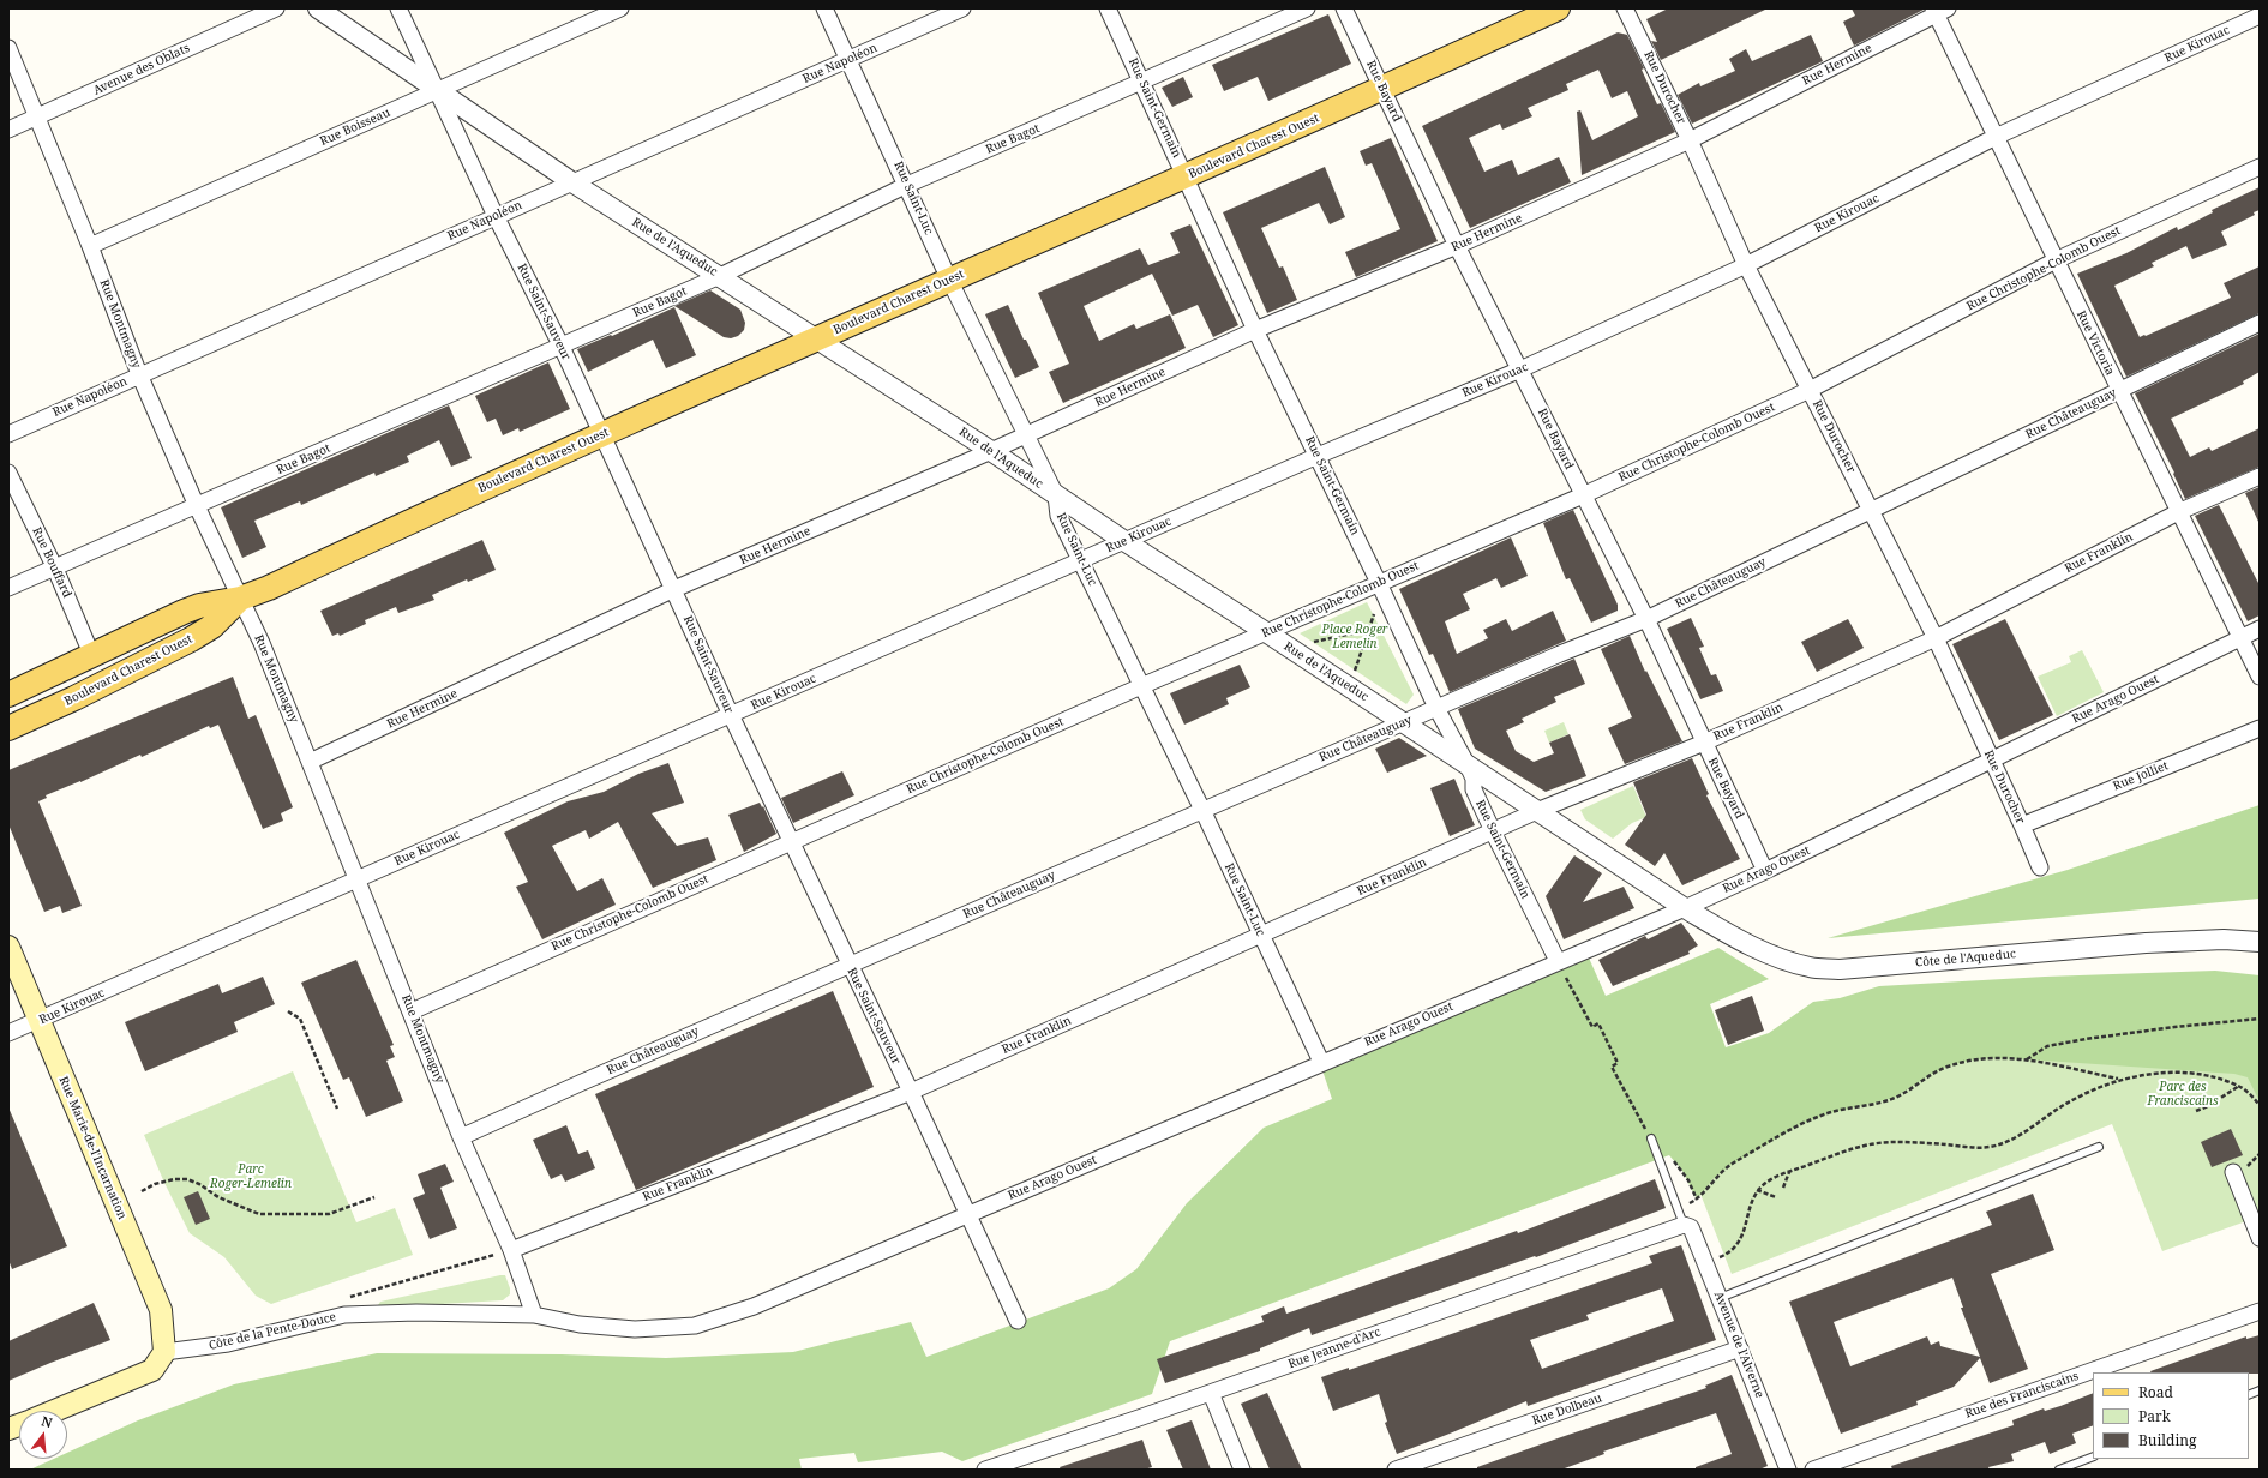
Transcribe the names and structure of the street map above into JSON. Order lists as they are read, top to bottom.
{
  "streets": {
    "main road": ["Boulevard Charest Ouest", "Rue Marie-de-l'Incarnation"],
    "street": [
      "Rue Kirouac",
      "Rue Napoléon",
      "Rue Hermine",
      "Avenue des Oblats",
      "Rue Durocher",
      "Rue Bayard",
      "Rue Saint-Germain",
      "Rue Boisseau",
      "Rue Bagot",
      "Rue Saint-Luc",
      "Rue de l'Aqueduc",
      "Rue Christophe-Colomb Ouest",
      "Rue Saint-Sauveur",
      "Rue Montmagny",
      "Rue Victoria",
      "Rue Châteauguay",
      "Rue Franklin",
      "Rue Bouffard",
      "Rue Arago Ouest",
      "Rue Jolliet",
      "Côte de l'Aqueduc",
      "Côte de la Pente-Douce",
      "Avenue de l'Alverne",
      "Rue Jeanne-d'Arc",
      "Rue des Franciscains",
      "Rue Dolbeau"
    ]
  },
  "crossings": [
    ["Rue Kirouac", "Rue Durocher"],
    ["Rue Kirouac", "Rue Bayard"],
    ["Rue Kirouac", "Rue Saint-Germain"],
    ["Rue Kirouac", "Rue Saint-Luc"],
    ["Rue Kirouac", "Rue de l'Aqueduc"],
    ["Rue Kirouac", "Rue Saint-Sauveur"],
    ["Rue Kirouac", "Rue Montmagny"],
    ["Rue Kirouac", "Rue Victoria"],
    ["Rue Kirouac", "Rue Marie-de-l'Incarnation"],
    ["Rue Napoléon", "Rue Saint-Luc"],
    ["Rue Napoléon", "Rue de l'Aqueduc"],
    ["Rue Napoléon", "Rue Saint-Sauveur"],
    ["Rue Napoléon", "Rue Montmagny"],
    ["Rue Hermine", "Rue Durocher"],
    ["Rue Hermine", "Rue Bayard"],
    ["Rue Hermine", "Rue Saint-Germain"],
    ["Rue Hermine", "Rue Saint-Luc"],
    ["Rue Hermine", "Rue de l'Aqueduc"],
    ["Rue Hermine", "Rue Saint-Sauveur"],
    ["Rue Hermine", "Rue Montmagny"],
    ["Rue Hermine", "Rue Victoria"],
    ["Avenue des Oblats", "Rue Montmagny"],
    ["Rue Durocher", "Rue Christophe-Colomb Ouest"],
    ["Rue Durocher", "Rue Châteauguay"],
    ["Rue Durocher", "Rue Franklin"],
    ["Rue Durocher", "Rue Arago Ouest"],
    ["Rue Durocher", "Rue Jolliet"],
    ["Rue Bayard", "Boulevard Charest Ouest"],
    ["Rue Bayard", "Rue Christophe-Colomb Ouest"],
    ["Rue Bayard", "Rue Châteauguay"],
    ["Rue Bayard", "Rue Franklin"],
    ["Rue Bayard", "Rue Arago Ouest"],
    ["Rue Saint-Germain", "Rue Bagot"],
    ["Rue Saint-Germain", "Boulevard Charest Ouest"],
    ["Rue Saint-Germain", "Rue de l'Aqueduc"],
    ["Rue Saint-Germain", "Rue Christophe-Colomb Ouest"],
    ["Rue Saint-Germain", "Rue Châteauguay"],
    ["Rue Saint-Germain", "Rue Franklin"],
    ["Rue Saint-Germain", "Rue Arago Ouest"],
    ["Rue Boisseau", "Rue de l'Aqueduc"],
    ["Rue Boisseau", "Rue Saint-Sauveur"],
    ["Rue Boisseau", "Rue Montmagny"],
    ["Rue Bagot", "Rue Saint-Luc"],
    ["Rue Bagot", "Rue de l'Aqueduc"],
    ["Rue Bagot", "Rue Saint-Sauveur"],
    ["Rue Bagot", "Rue Montmagny"],
    ["Rue Bagot", "Rue Bouffard"],
    ["Boulevard Charest Ouest", "Rue Saint-Luc"],
    ["Boulevard Charest Ouest", "Rue de l'Aqueduc"],
    ["Boulevard Charest Ouest", "Rue Saint-Sauveur"],
    ["Boulevard Charest Ouest", "Rue Montmagny"],
    ["Boulevard Charest Ouest", "Rue Bouffard"],
    ["Rue Saint-Luc", "Rue de l'Aqueduc"],
    ["Rue Saint-Luc", "Rue Christophe-Colomb Ouest"],
    ["Rue Saint-Luc", "Rue Châteauguay"],
    ["Rue Saint-Luc", "Rue Franklin"],
    ["Rue Saint-Luc", "Rue Arago Ouest"],
    ["Rue de l'Aqueduc", "Rue Christophe-Colomb Ouest"],
    ["Rue de l'Aqueduc", "Rue Saint-Sauveur"],
    ["Rue de l'Aqueduc", "Rue Châteauguay"],
    ["Rue de l'Aqueduc", "Rue Franklin"],
    ["Rue de l'Aqueduc", "Rue Arago Ouest"],
    ["Rue de l'Aqueduc", "Côte de l'Aqueduc"],
    ["Rue Christophe-Colomb Ouest", "Rue Saint-Sauveur"],
    ["Rue Christophe-Colomb Ouest", "Rue Montmagny"],
    ["Rue Christophe-Colomb Ouest", "Rue Victoria"],
    ["Rue Saint-Sauveur", "Rue Châteauguay"],
    ["Rue Saint-Sauveur", "Rue Franklin"],
    ["Rue Saint-Sauveur", "Rue Arago Ouest"],
    ["Rue Montmagny", "Rue Châteauguay"],
    ["Rue Montmagny", "Rue Franklin"],
    ["Rue Montmagny", "Rue Arago Ouest"],
    ["Rue Montmagny", "Côte de la Pente-Douce"],
    ["Rue Victoria", "Rue Châteauguay"],
    ["Rue Victoria", "Rue Franklin"],
    ["Rue Victoria", "Rue Arago Ouest"],
    ["Rue Arago Ouest", "Côte de l'Aqueduc"],
    ["Rue Arago Ouest", "Côte de la Pente-Douce"],
    ["Rue Marie-de-l'Incarnation", "Côte de la Pente-Douce"],
    ["Avenue de l'Alverne", "Rue Jeanne-d'Arc"],
    ["Avenue de l'Alverne", "Rue Dolbeau"]
  ],
  "parks": ["Place Roger Lemelin", "Parc des Franciscains", "Parc Roger-Lemelin"],
  "legend": ["Road", "Park", "Building"],
  "north": "top"
}
